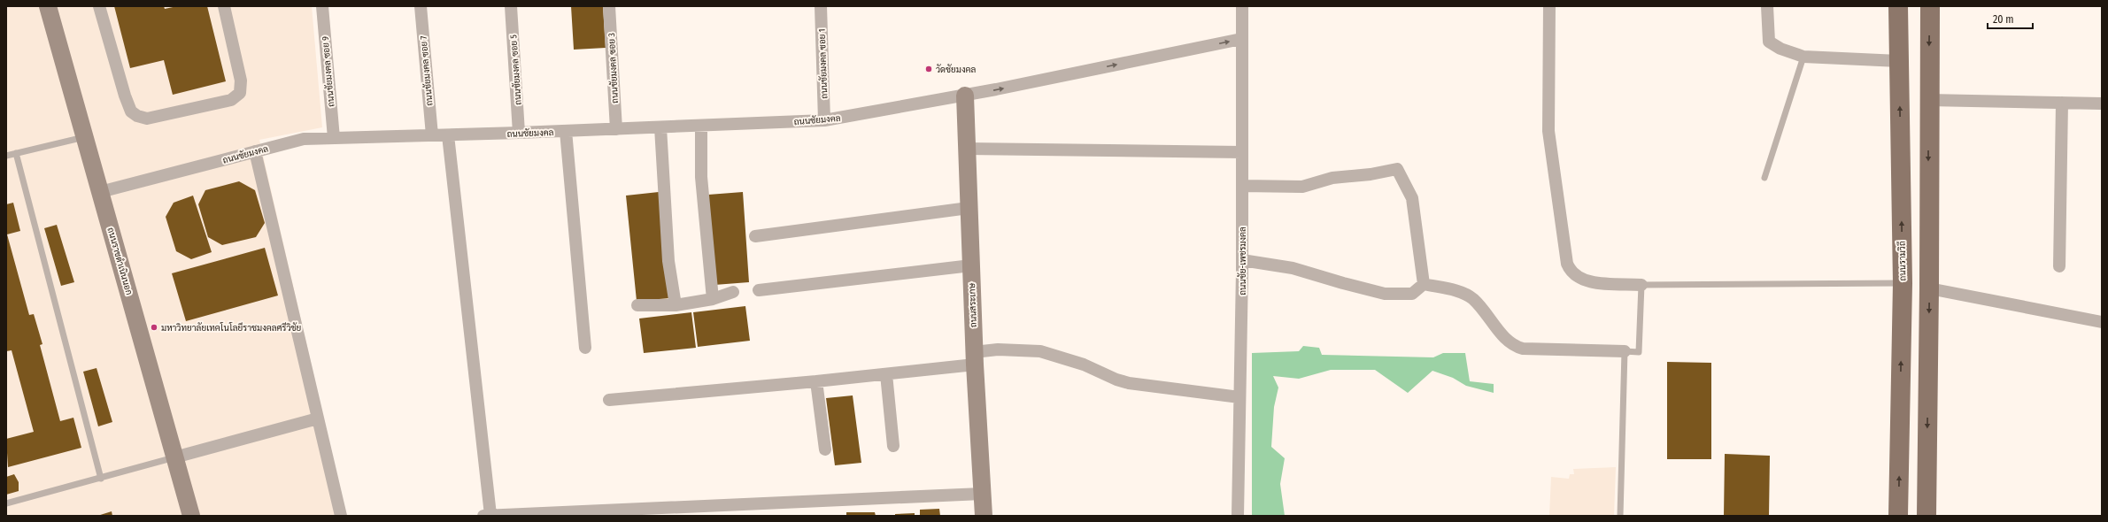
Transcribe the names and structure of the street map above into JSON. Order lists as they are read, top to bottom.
{
  "streets": {
    "main road": ["ถนนรามวิถี"],
    "street": [
      "ถนนชัยมงคล ซอย 1",
      "ถนนชัยมงคล ซอย 3",
      "ถนนชัยมงคล ซอย 5",
      "ถนนชัยมงคล ซอย 7",
      "ถนนชัยมงคล ซอย 9",
      "ถนนชัยมงคล",
      "ถนนราชดำเนินนอก",
      "ถนนชัย-เพชรมงคล",
      "ถนนสระเกษ"
    ]
  },
  "crossings": [
    ["ถนนชัยมงคล ซอย 1", "ถนนชัยมงคล"],
    ["ถนนชัยมงคล ซอย 3", "ถนนชัยมงคล"],
    ["ถนนชัยมงคล ซอย 5", "ถนนชัยมงคล"],
    ["ถนนชัยมงคล ซอย 7", "ถนนชัยมงคล"],
    ["ถนนชัยมงคล ซอย 9", "ถนนชัยมงคล"],
    ["ถนนชัยมงคล", "ถนนราชดำเนินนอก"],
    ["ถนนชัยมงคล", "ถนนชัย-เพชรมงคล"],
    ["ถนนชัยมงคล", "ถนนสระเกษ"]
  ],
  "places": ["วัดชัยมงคล", "มหาวิทยาลัยเทคโนโลยีราชมงคลศรีวิชัย"],
  "scale_bar": "20 m"
}
